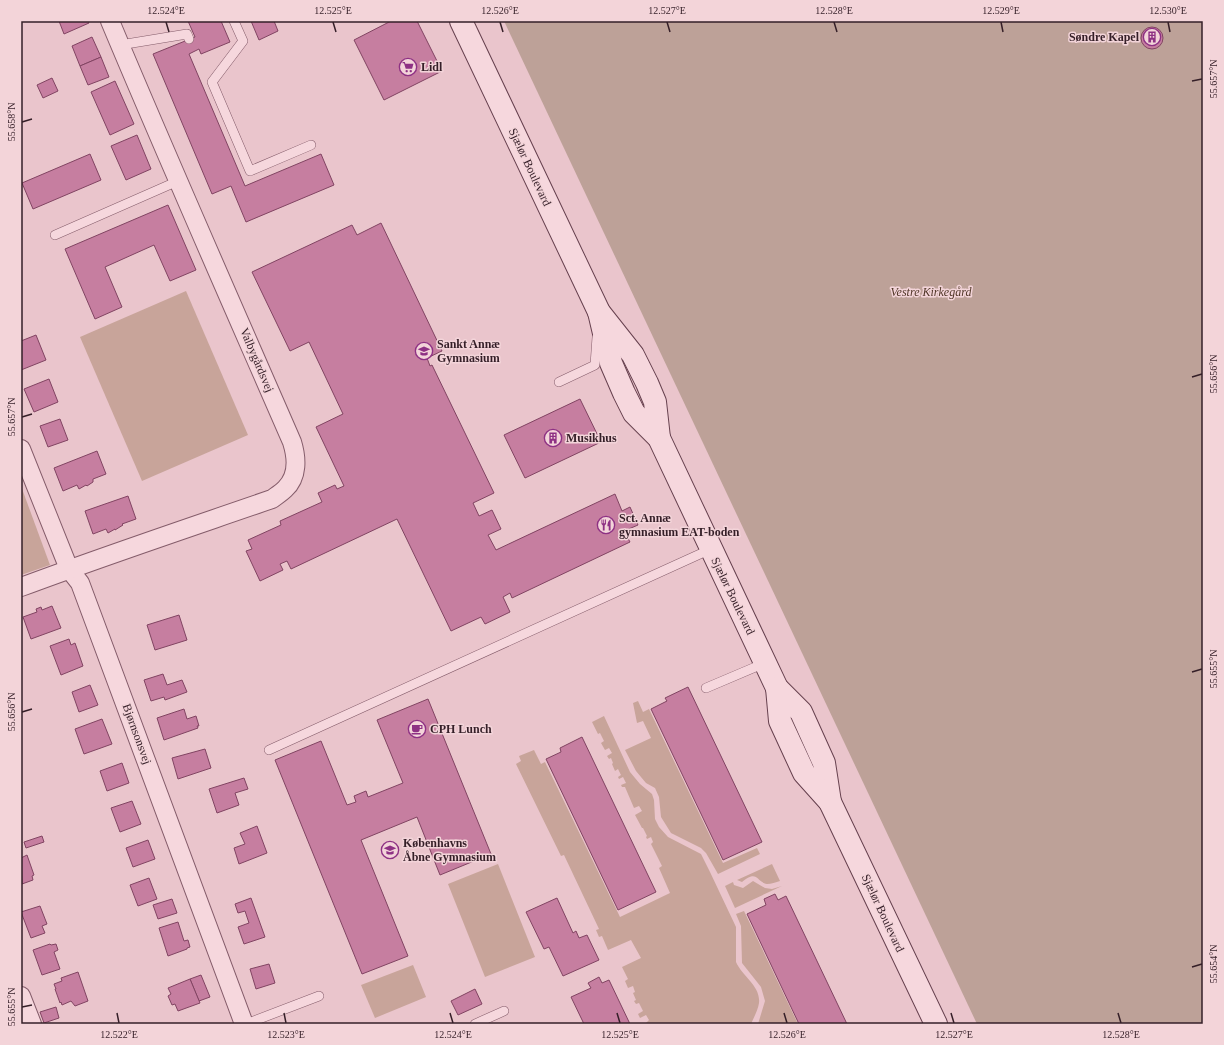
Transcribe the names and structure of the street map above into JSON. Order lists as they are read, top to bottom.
{
  "streets": {
    "street": ["Sjælør Boulevard", "Valbygårdsvej", "Bjørnsonsvej"]
  },
  "crossings": [
    ["Valbygårdsvej", "Bjørnsonsvej"]
  ],
  "parks": ["Vestre Kirkegård"],
  "places": {
    "building": ["Søndre Kapel", "Musikhus"],
    "supermarket": ["Lidl"],
    "school or university": ["Sankt Annæ Gymnasium", "Københavns Åbne Gymnasium"],
    "restaurant": ["Sct. Annæ gymnasium EAT-boden"],
    "cafe": ["CPH Lunch"]
  },
  "coordinates": [
    "12.524°E",
    "12.525°E",
    "12.526°E",
    "12.527°E",
    "12.528°E",
    "12.529°E",
    "12.530°E",
    "55.657°N",
    "55.658°N",
    "55.656°N",
    "55.655°N",
    "55.654°N",
    "12.522°E",
    "12.523°E"
  ]
}
